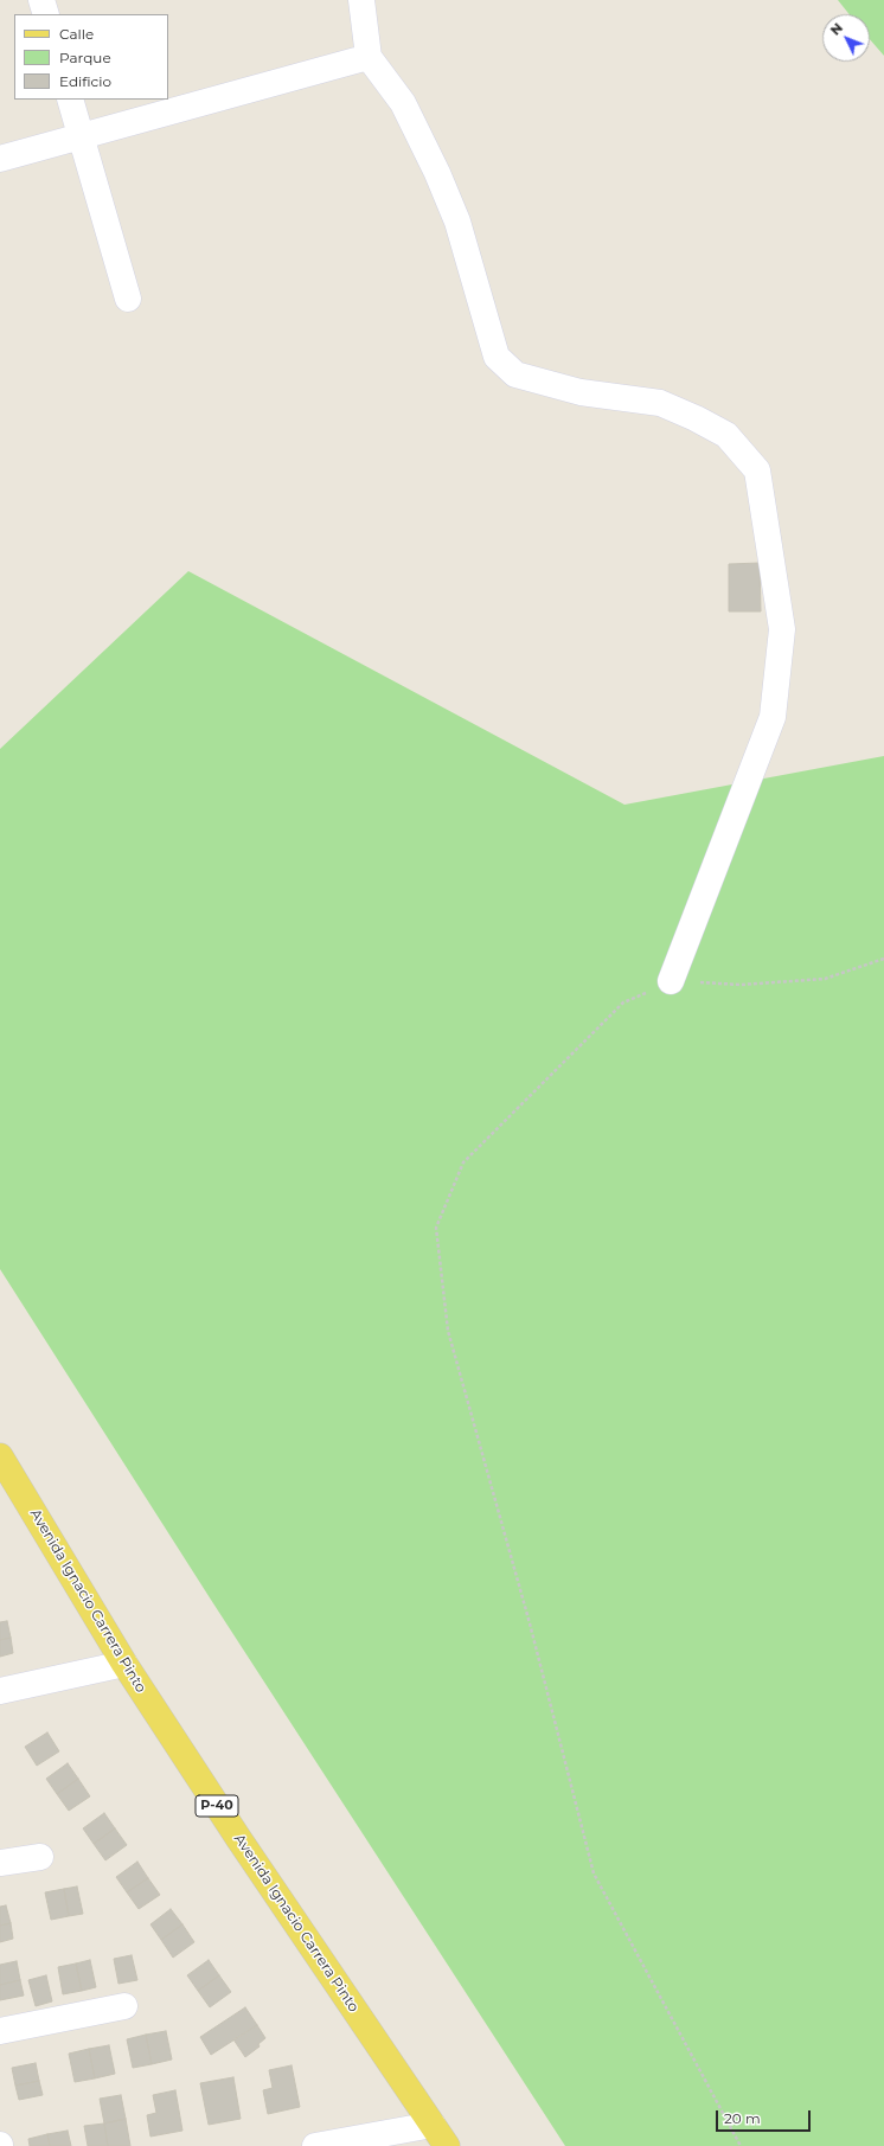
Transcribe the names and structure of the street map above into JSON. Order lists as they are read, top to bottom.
{
  "streets": {
    "main road": ["Avenida Ignacio Carrera Pinto", "P-40"]
  },
  "legend": ["Calle", "Parque", "Edificio"],
  "scale_bar": "20 m",
  "north": "top left"
}
